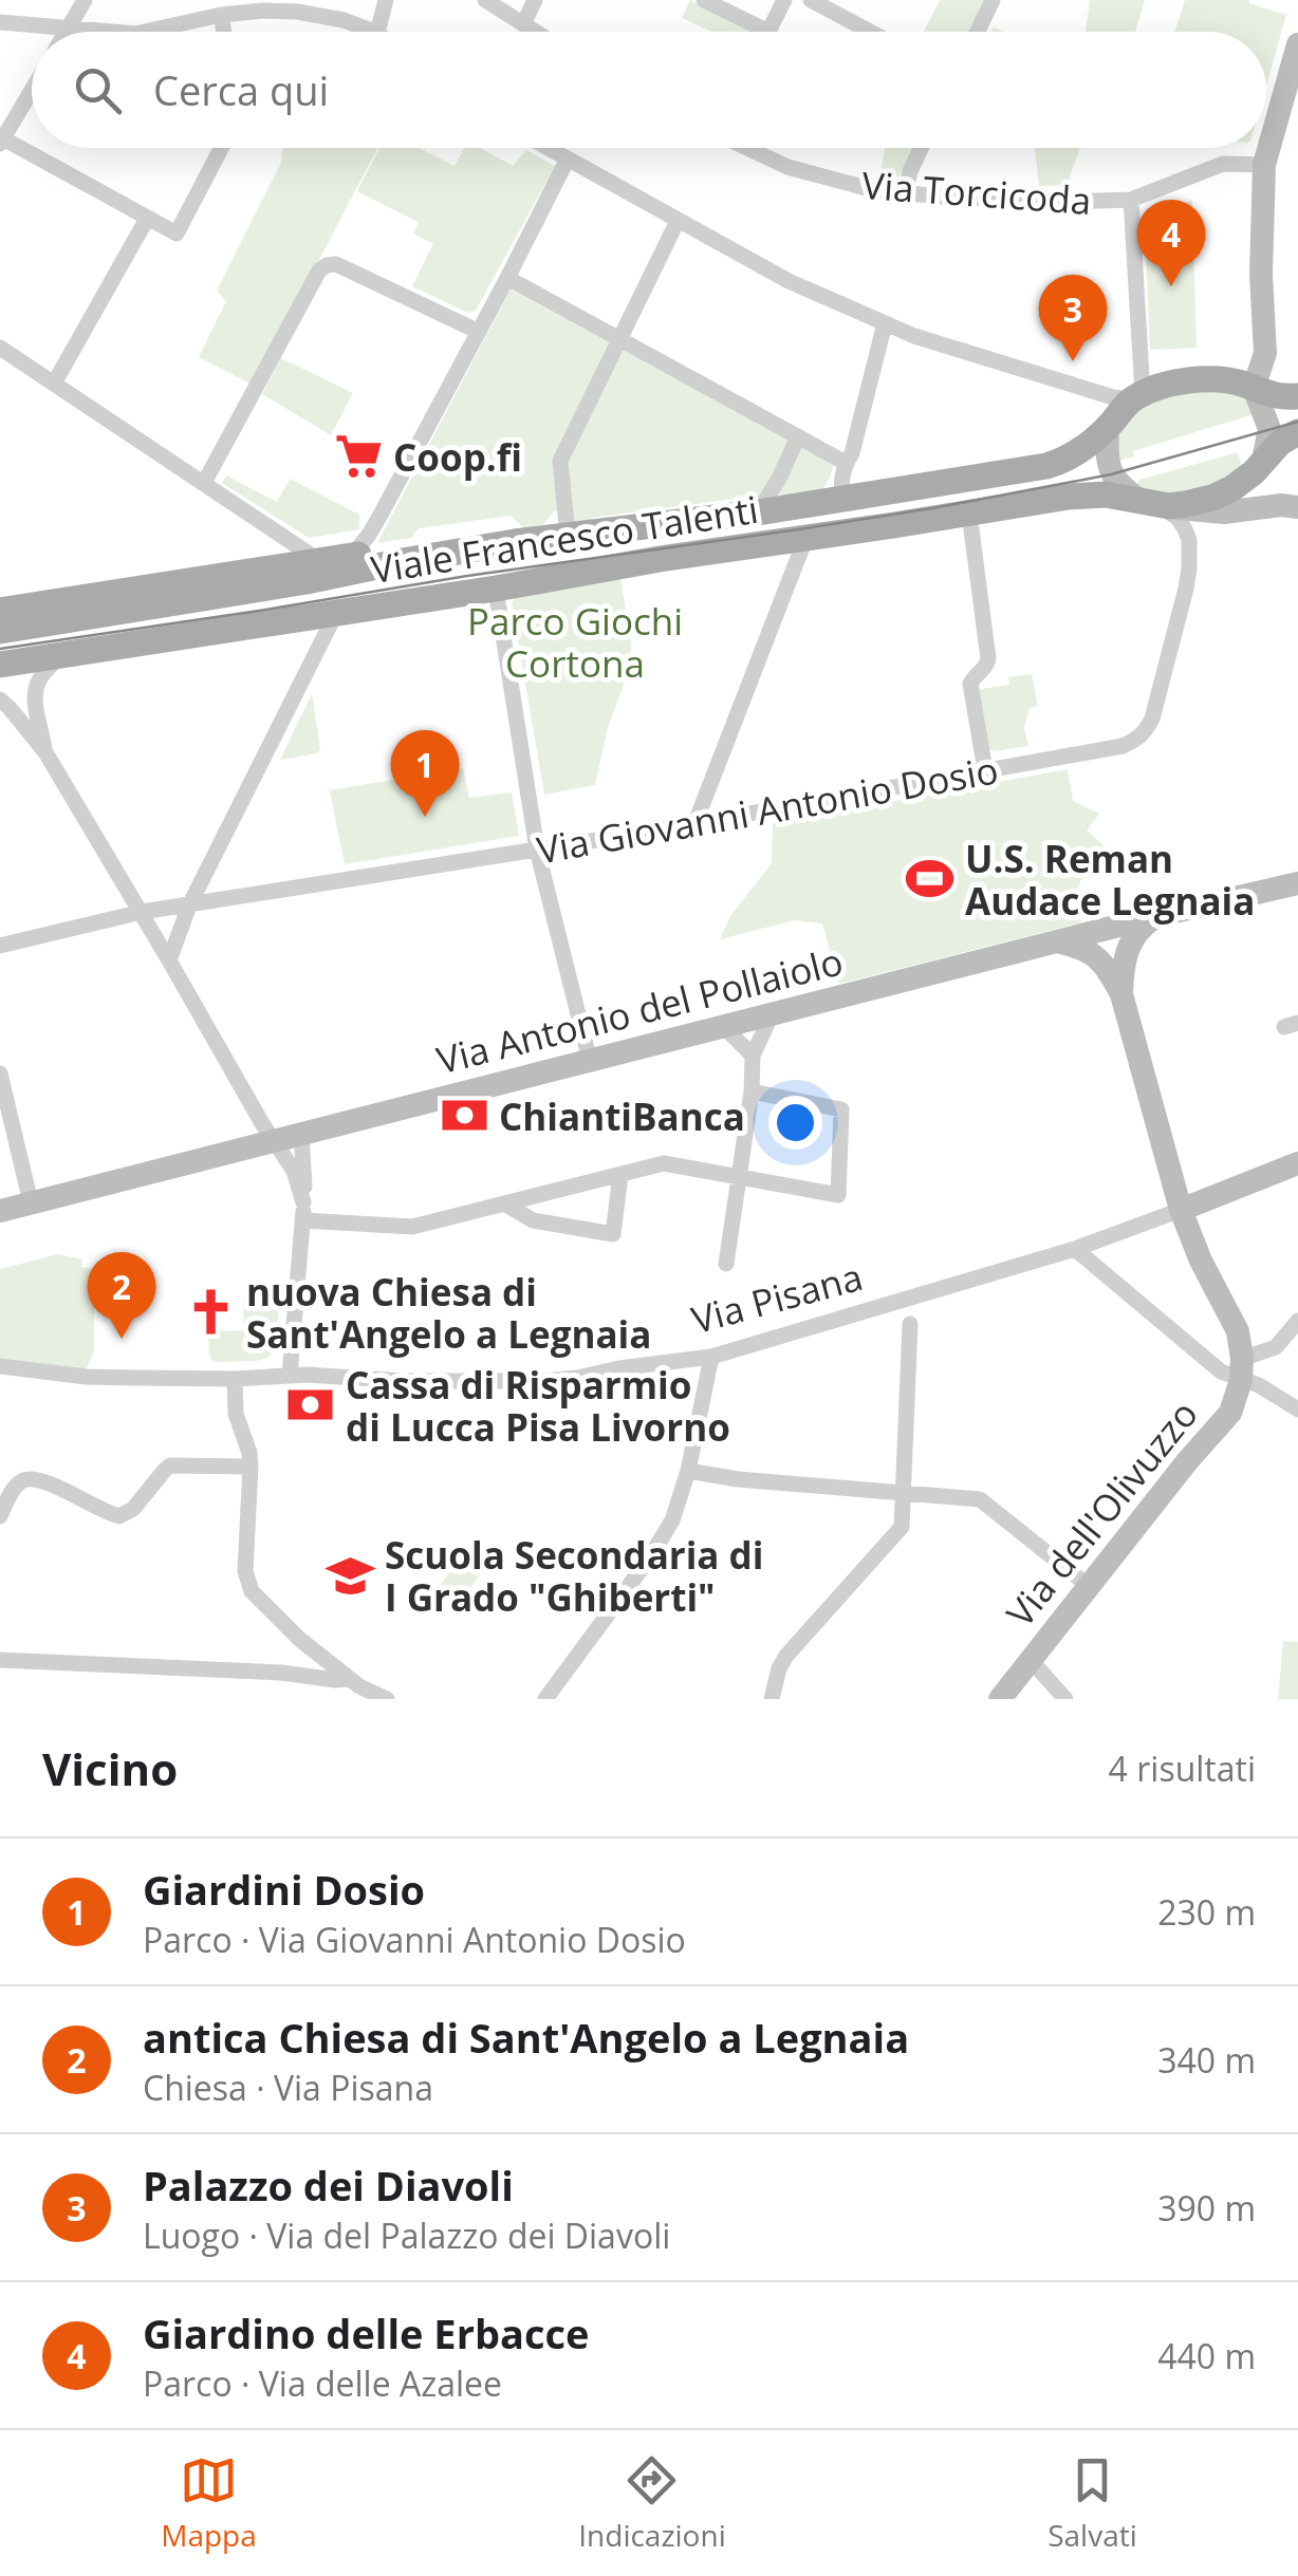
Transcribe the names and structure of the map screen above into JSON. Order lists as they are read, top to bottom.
{
  "streets": {
    "main road": ["Viale Francesco Talenti"],
    "street": [
      "Via Torcicoda",
      "Via Giovanni Antonio Dosio",
      "Via Antonio del Pollaiolo",
      "Via Pisana",
      "Via dell'Olivuzzo"
    ]
  },
  "crossings": [
    ["Viale Francesco Talenti", "Via Giovanni Antonio Dosio"]
  ],
  "parks": ["Parco Giochi Cortona"],
  "places": {
    "supermarket": ["Coop.fi"],
    "sports": ["U.S. Reman Audace Legnaia"],
    "bank": ["ChiantiBanca", "Cassa di Risparmio di Lucca Pisa Livorno"],
    "church": ["nuova Chiesa di Sant'Angelo a Legnaia"],
    "school or university": ["Scuola Secondaria di I Grado \"Ghiberti\""]
  },
  "page": {
    "search": "Cerca qui",
    "pins": [
      "4",
      "3",
      "1",
      "2"
    ],
    "heading": ["Vicino", "4 risultati"],
    "list": [
      {
        "mark": "1",
        "name": "Giardini Dosio",
        "note": "Parco · Via Giovanni Antonio Dosio",
        "value": "230 m"
      },
      {
        "mark": "2",
        "name": "antica Chiesa di Sant'Angelo a Legnaia",
        "note": "Chiesa · Via Pisana",
        "value": "340 m"
      },
      {
        "mark": "3",
        "name": "Palazzo dei Diavoli",
        "note": "Luogo · Via del Palazzo dei Diavoli",
        "value": "390 m"
      },
      {
        "mark": "4",
        "name": "Giardino delle Erbacce",
        "note": "Parco · Via delle Azalee",
        "value": "440 m"
      }
    ],
    "nav": ["Mappa", "Indicazioni", "Salvati"]
  }
}
